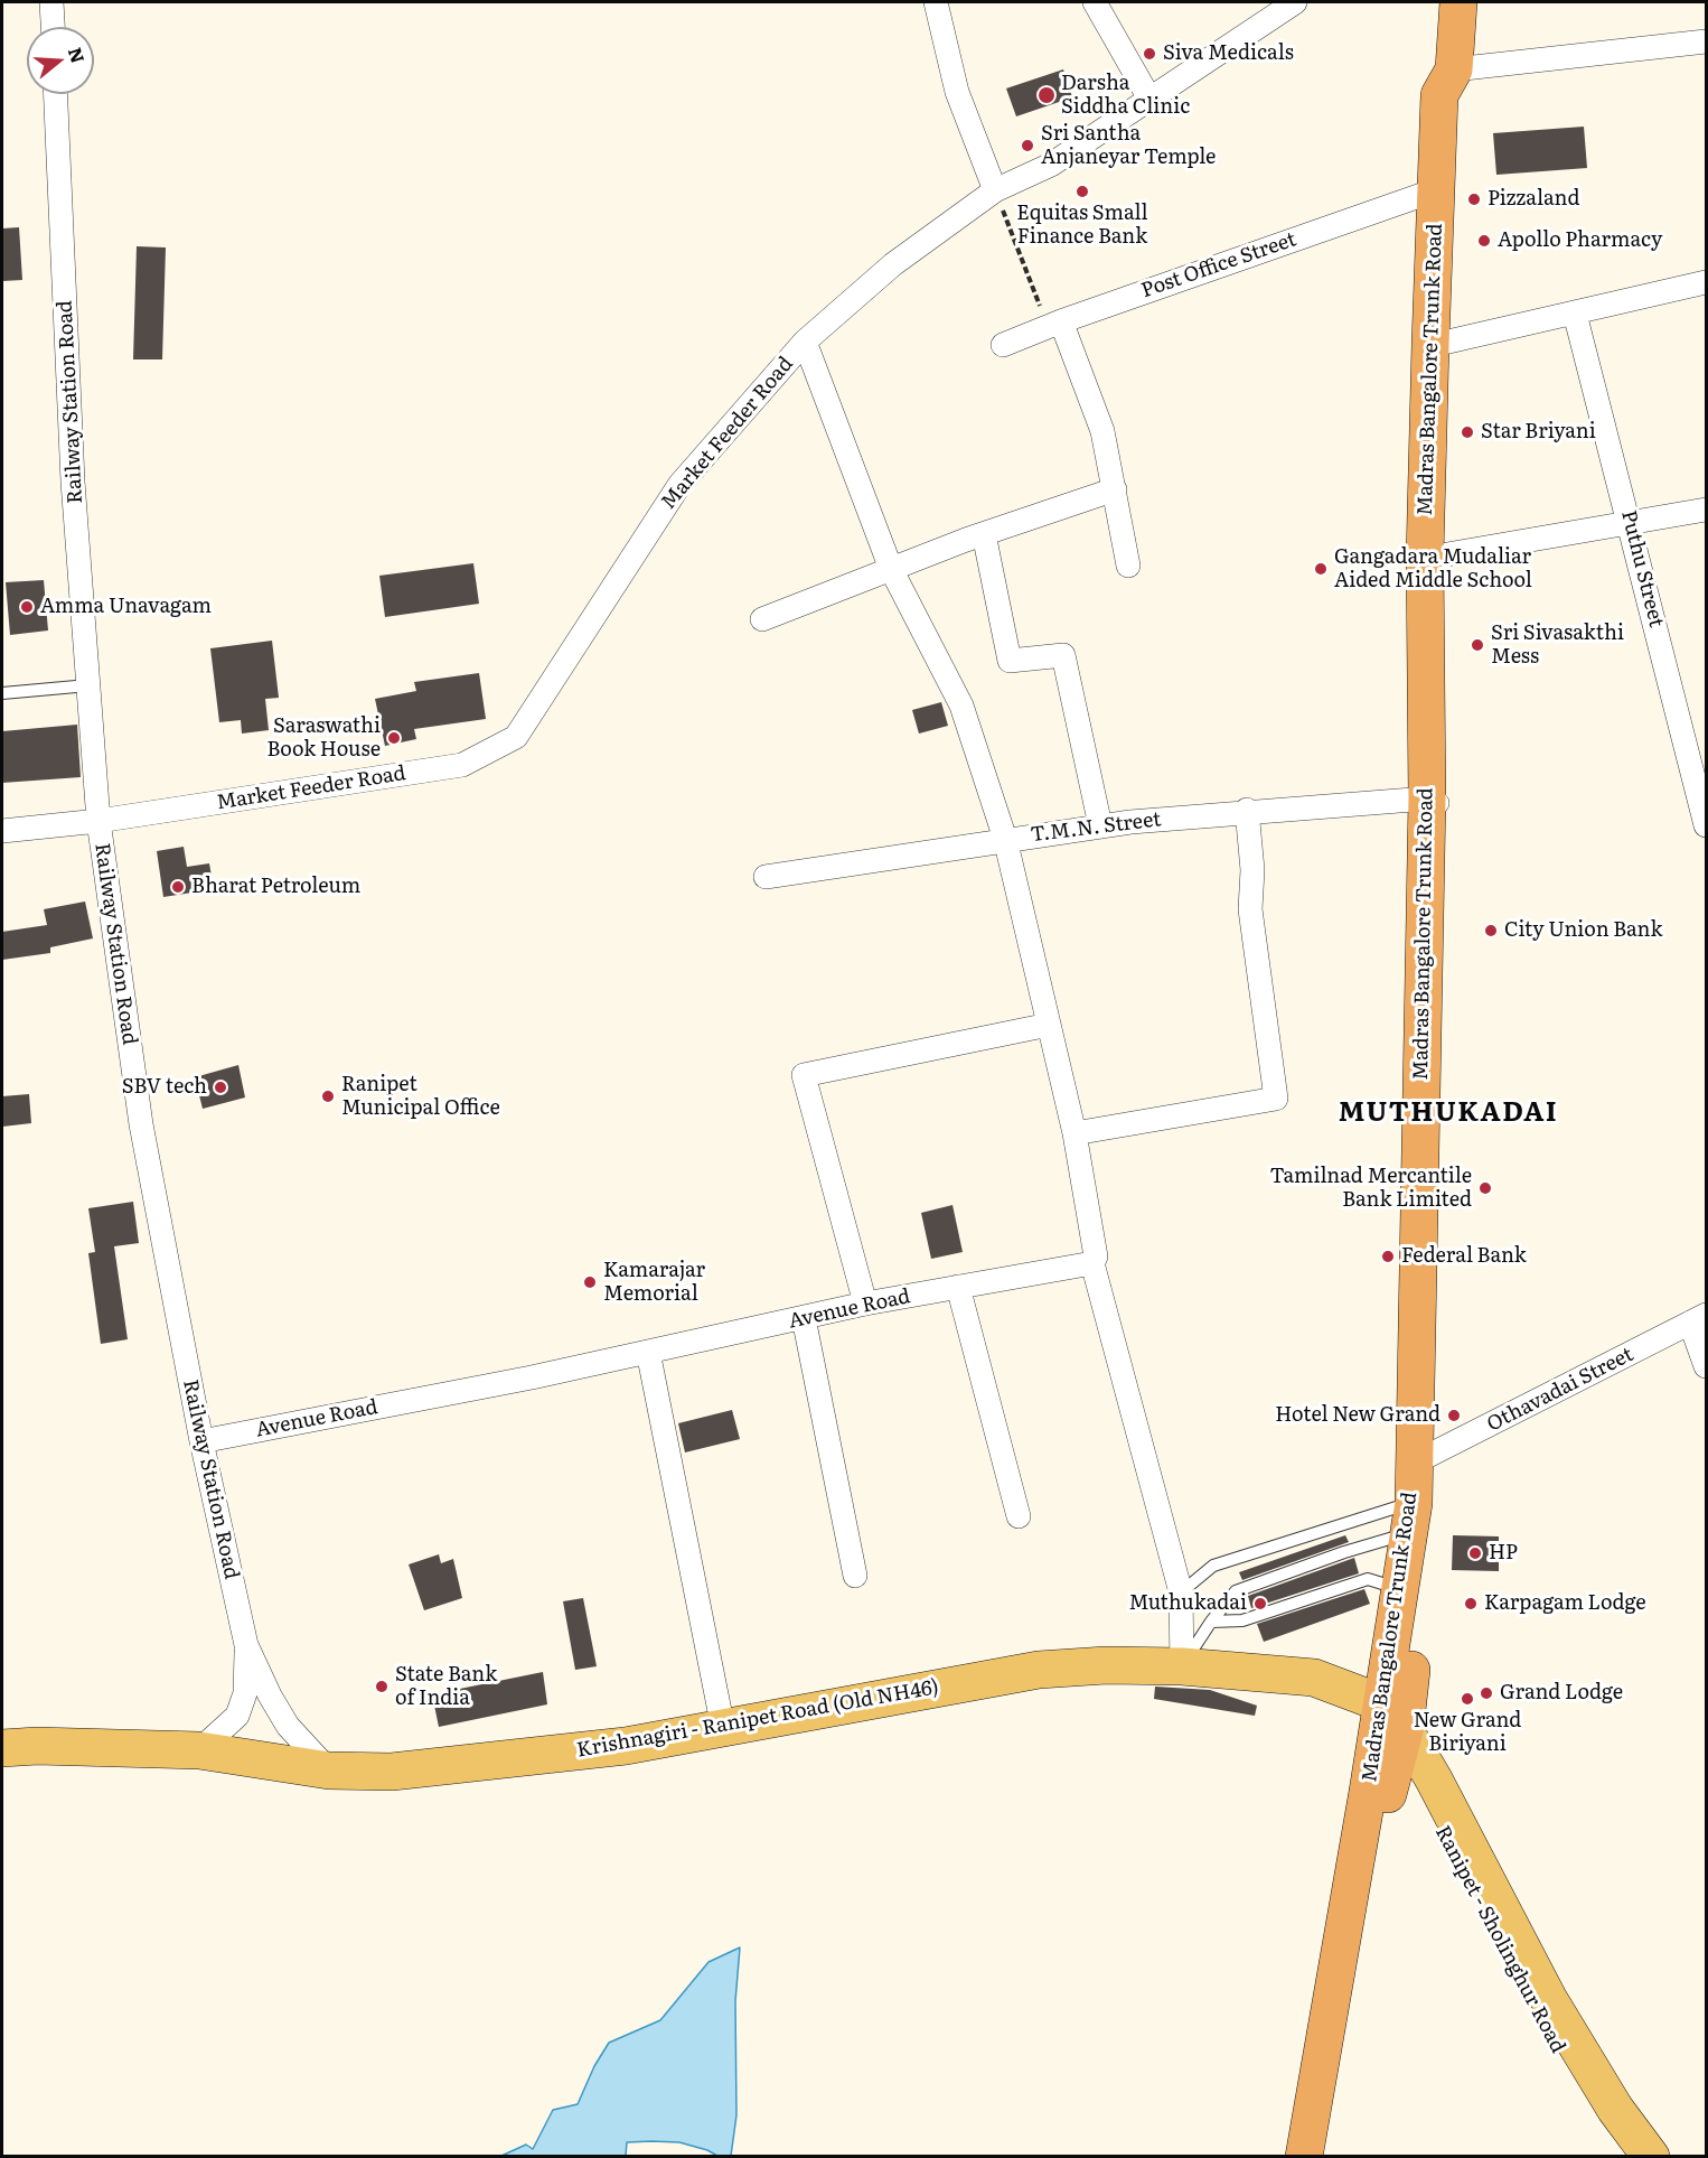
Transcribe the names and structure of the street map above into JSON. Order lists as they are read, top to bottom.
{
  "streets": {
    "highway": ["Madras Bangalore Trunk Road"],
    "main road": ["Krishnagiri - Ranipet Road (Old NH46)", "Ranipet - Sholinghur Road"],
    "street": [
      "Post Office Street",
      "Railway Station Road",
      "Market Feeder Road",
      "Puthu Street",
      "T.M.N. Street",
      "Avenue Road",
      "Othavadai Street"
    ]
  },
  "crossings": [
    ["Post Office Street", "Madras Bangalore Trunk Road"],
    ["Madras Bangalore Trunk Road", "T.M.N. Street"],
    ["Madras Bangalore Trunk Road", "Othavadai Street"],
    ["Madras Bangalore Trunk Road", "Krishnagiri - Ranipet Road (Old NH46)"],
    ["Madras Bangalore Trunk Road", "Ranipet - Sholinghur Road"],
    ["Railway Station Road", "Market Feeder Road"],
    ["Railway Station Road", "Avenue Road"],
    ["Railway Station Road", "Krishnagiri - Ranipet Road (Old NH46)"],
    ["Krishnagiri - Ranipet Road (Old NH46)", "Ranipet - Sholinghur Road"]
  ],
  "districts": ["MUTHUKADAI"],
  "places": [
    "Siva Medicals",
    "Darsha Siddha Clinic",
    "Sri Santha Anjaneyar Temple",
    "Equitas Small Finance Bank",
    "Pizzaland",
    "Apollo Pharmacy",
    "Star Briyani",
    "Gangadara Mudaliar Aided Middle School",
    "Amma Unavagam",
    "Sri Sivasakthi Mess",
    "Saraswathi Book House",
    "Bharat Petroleum",
    "City Union Bank",
    "SBV tech",
    "Ranipet Municipal Office",
    "Tamilnad Mercantile Bank Limited",
    "Federal Bank",
    "Kamarajar Memorial",
    "Hotel New Grand",
    "HP",
    "Muthukadai",
    "Karpagam Lodge",
    "State Bank of India",
    "Grand Lodge",
    "New Grand Biriyani"
  ],
  "north": "right"
}
